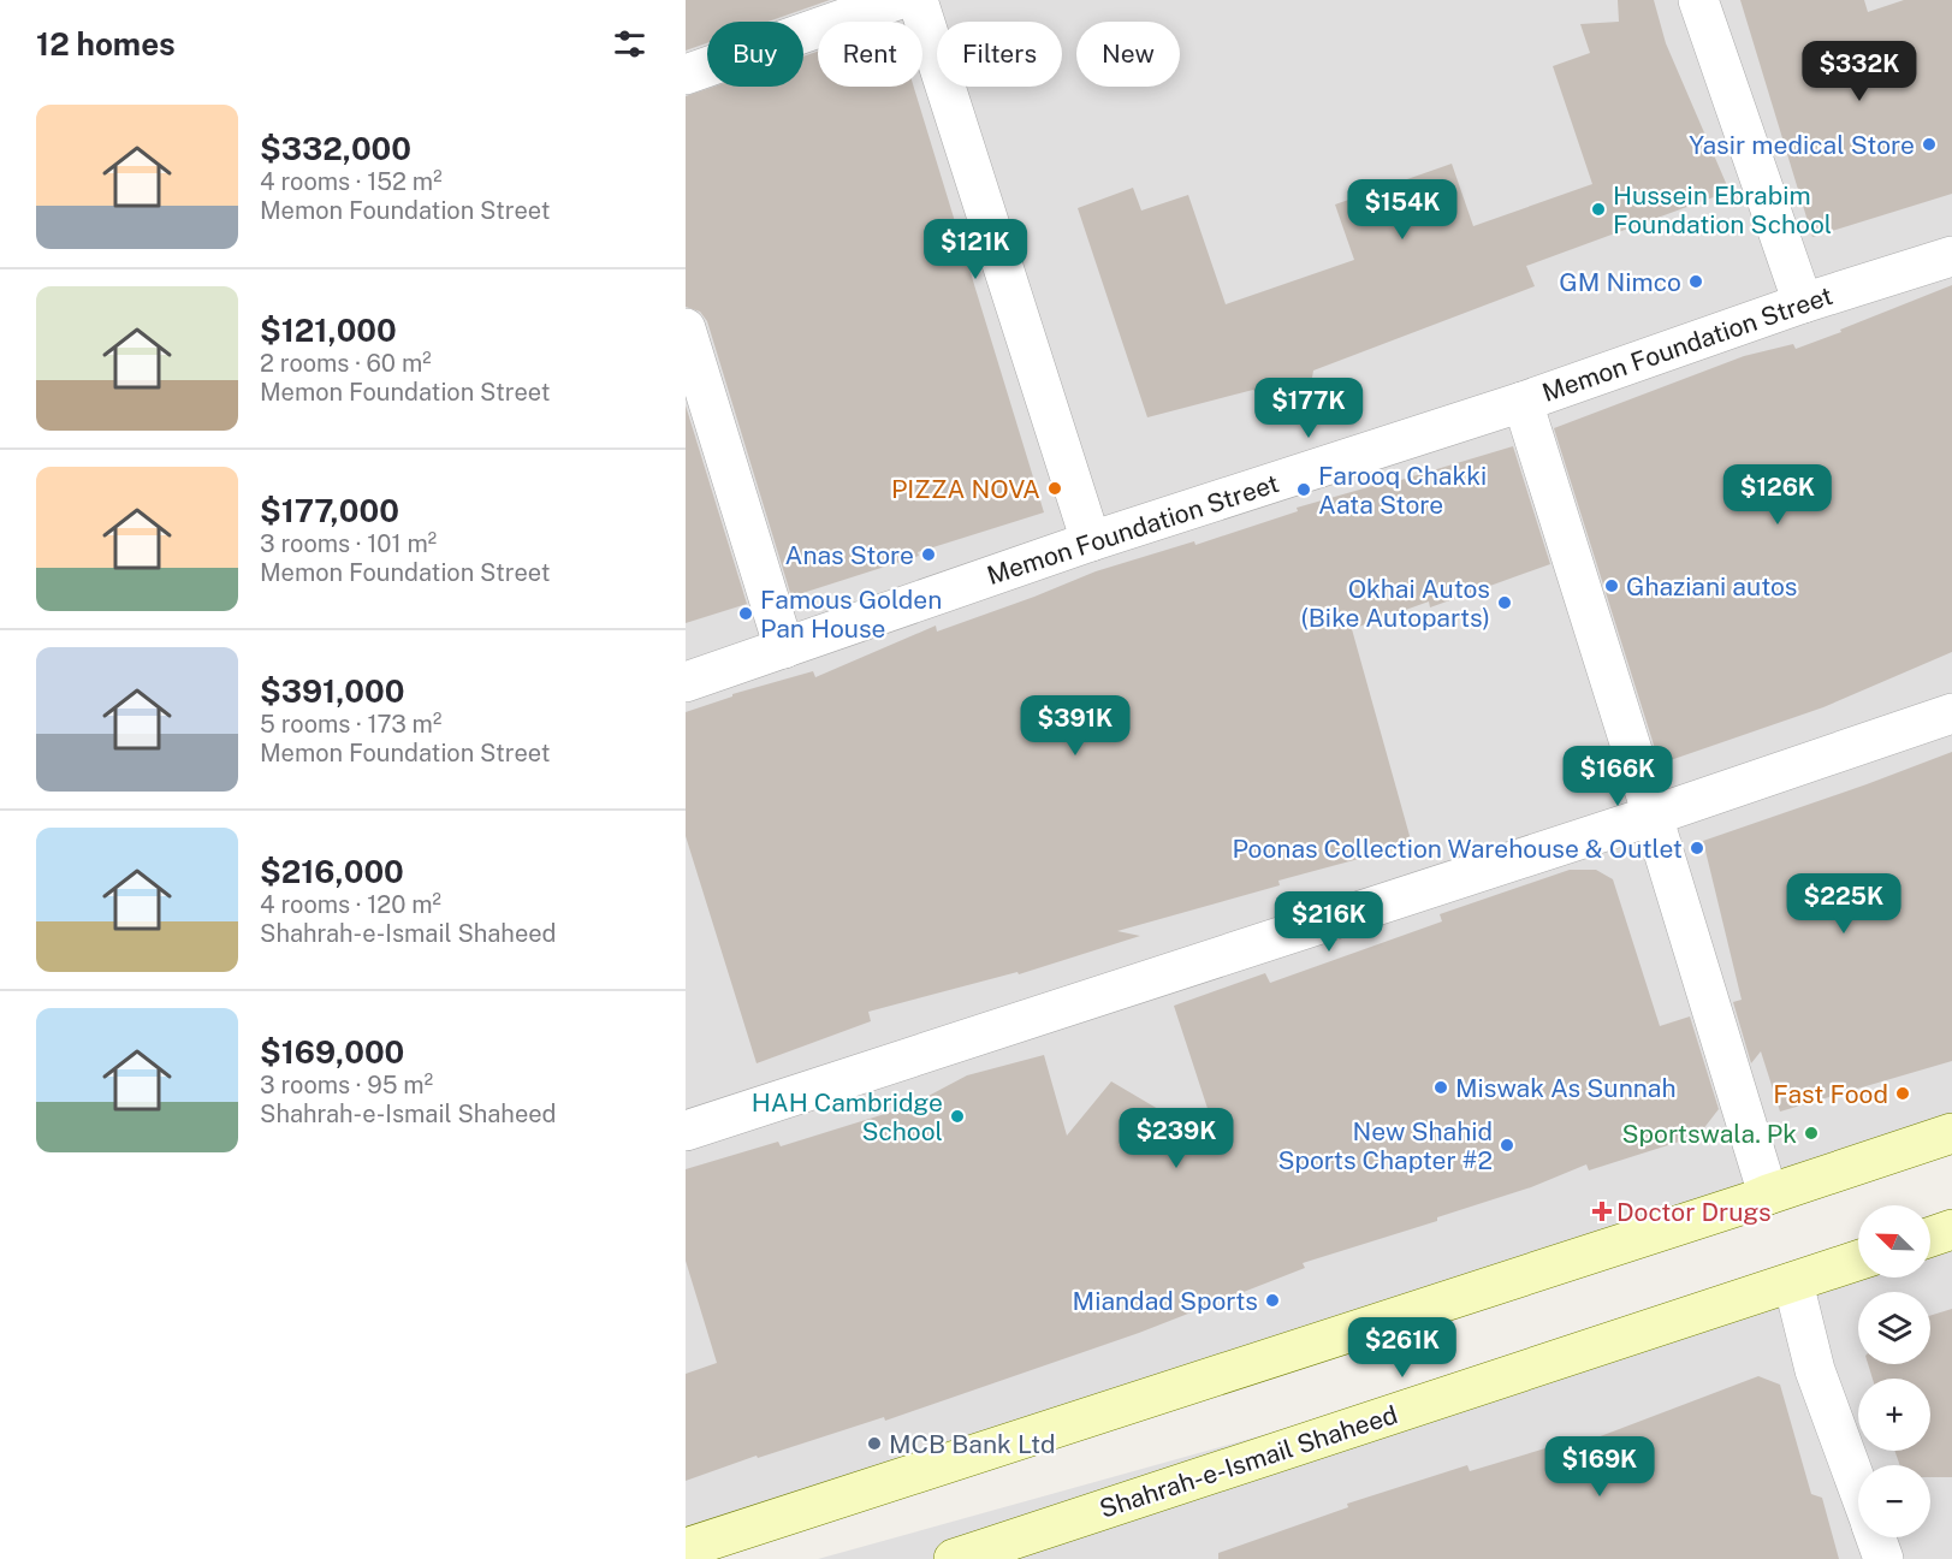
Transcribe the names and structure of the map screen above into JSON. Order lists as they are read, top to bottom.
{
  "streets": {
    "main road": ["Shahrah-e-Ismail Shaheed"],
    "street": ["Memon Foundation Street"]
  },
  "places": {
    "other": [
      "Yasir medical Store",
      "Hussein Ebrabim Foundation School",
      "GM Nimco",
      "PIZZA NOVA",
      "Farooq Chakki Aata Store",
      "Anas Store",
      "Ghaziani autos",
      "Okhai Autos (Bike Autoparts)",
      "Famous Golden Pan House",
      "Poonas Collection Warehouse & Outlet",
      "Miswak As Sunnah",
      "Fast Food",
      "HAH Cambridge School",
      "Sportswala. Pk",
      "New Shahid Sports Chapter #2",
      "Miandad Sports",
      "MCB Bank Ltd"
    ],
    "health": ["Doctor Drugs"]
  },
  "north": "top left",
  "page": {
    "heading": "12 homes",
    "chip": [
      "Buy",
      "Rent",
      "Filters",
      "New"
    ],
    "price": [
      "$332K",
      "$154K",
      "$121K",
      "$177K",
      "$126K",
      "$391K",
      "$166K",
      "$225K",
      "$216K",
      "$239K",
      "$261K",
      "$169K"
    ],
    "list": [
      {
        "name": "$332,000",
        "note": "4 rooms · 152 m² · Memon Foundation Street"
      },
      {
        "name": "$121,000",
        "note": "2 rooms · 60 m² · Memon Foundation Street"
      },
      {
        "name": "$177,000",
        "note": "3 rooms · 101 m² · Memon Foundation Street"
      },
      {
        "name": "$391,000",
        "note": "5 rooms · 173 m² · Memon Foundation Street"
      },
      {
        "name": "$216,000",
        "note": "4 rooms · 120 m² · Shahrah-e-Ismail Shaheed"
      },
      {
        "name": "$169,000",
        "note": "3 rooms · 95 m² · Shahrah-e-Ismail Shaheed"
      }
    ],
    "map_buttons": ["+", "−"]
  }
}
